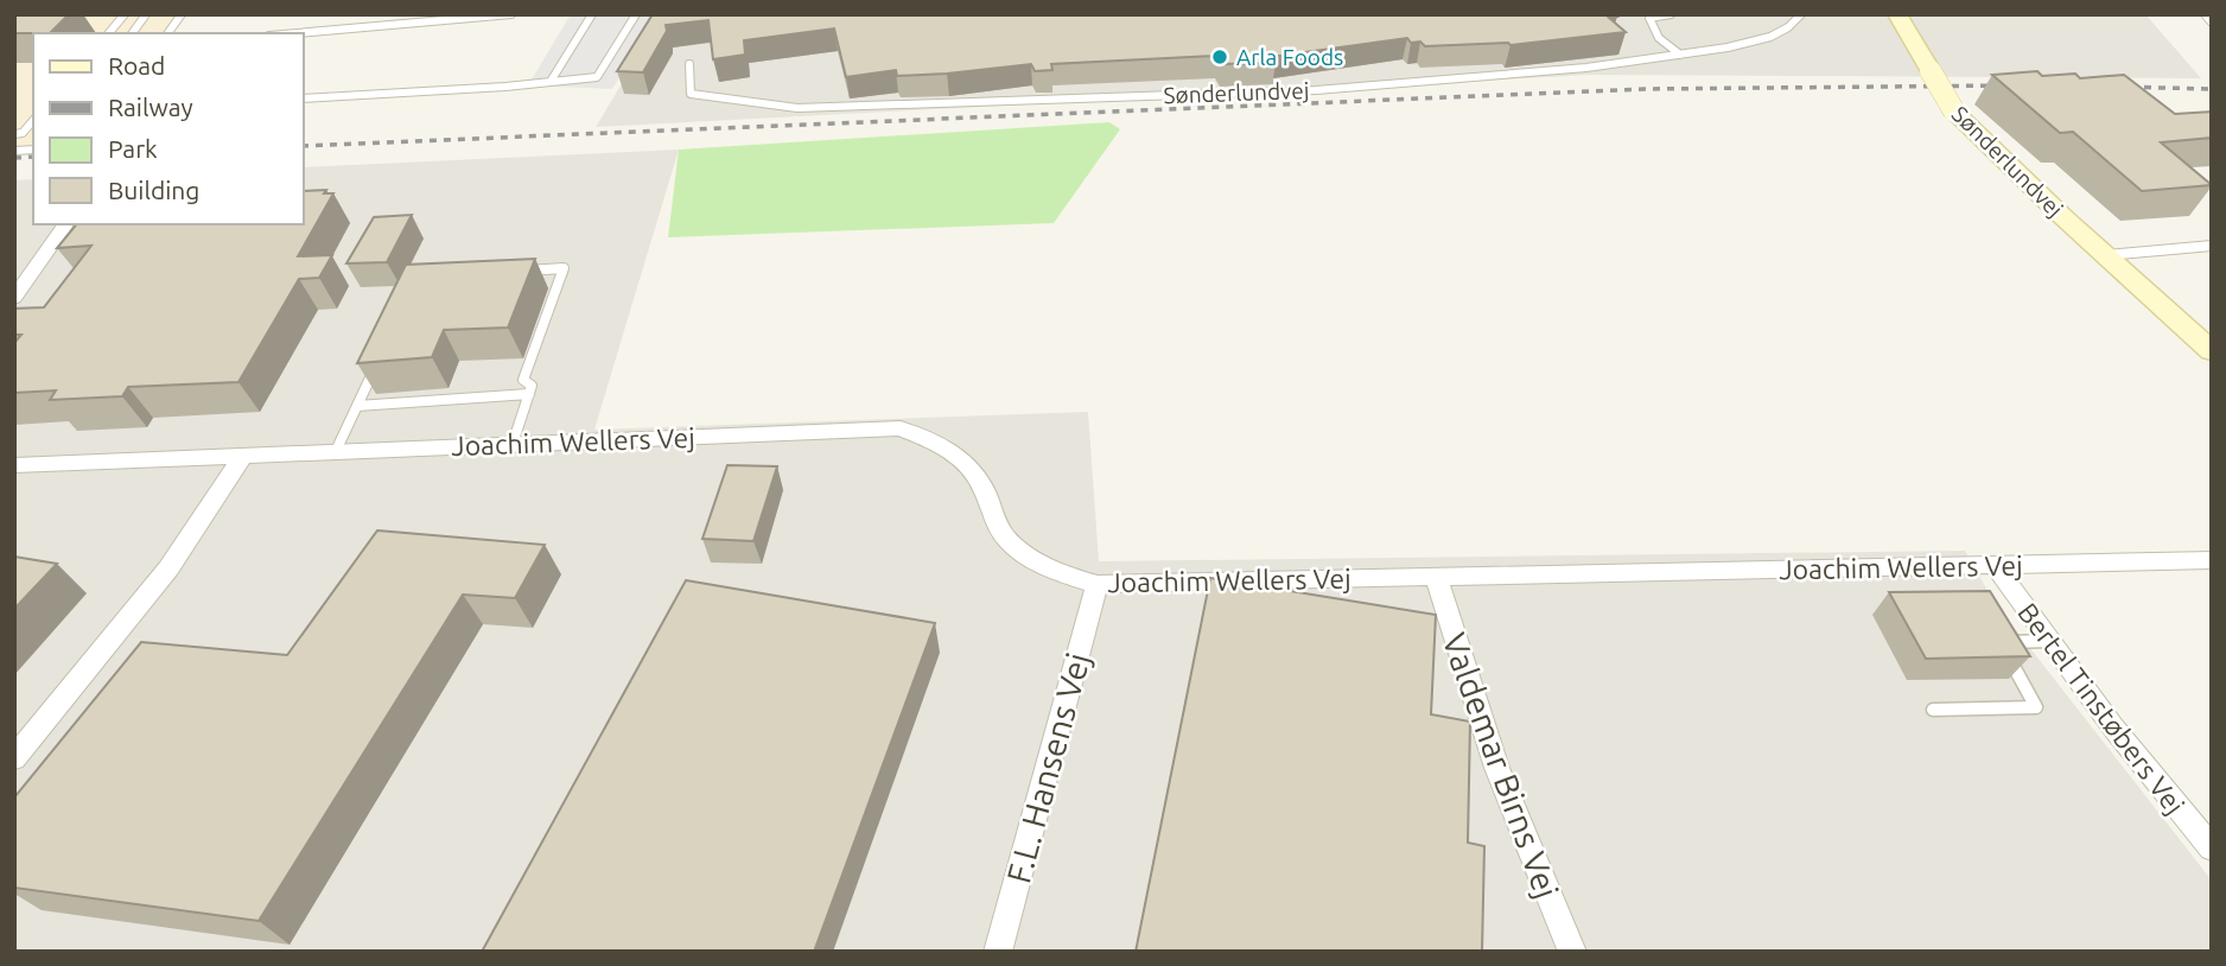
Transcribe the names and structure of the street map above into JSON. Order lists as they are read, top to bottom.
{
  "streets": {
    "street": [
      "Sønderlundvej",
      "Joachim Wellers Vej",
      "Bertel Tinstøbers Vej",
      "Valdemar Birns Vej",
      "F.L. Hansens Vej"
    ]
  },
  "crossings": [
    ["Joachim Wellers Vej", "Bertel Tinstøbers Vej"],
    ["Joachim Wellers Vej", "Valdemar Birns Vej"],
    ["Joachim Wellers Vej", "F.L. Hansens Vej"]
  ],
  "places": ["Arla Foods"],
  "legend": [
    "Road",
    "Railway",
    "Park",
    "Building"
  ]
}
